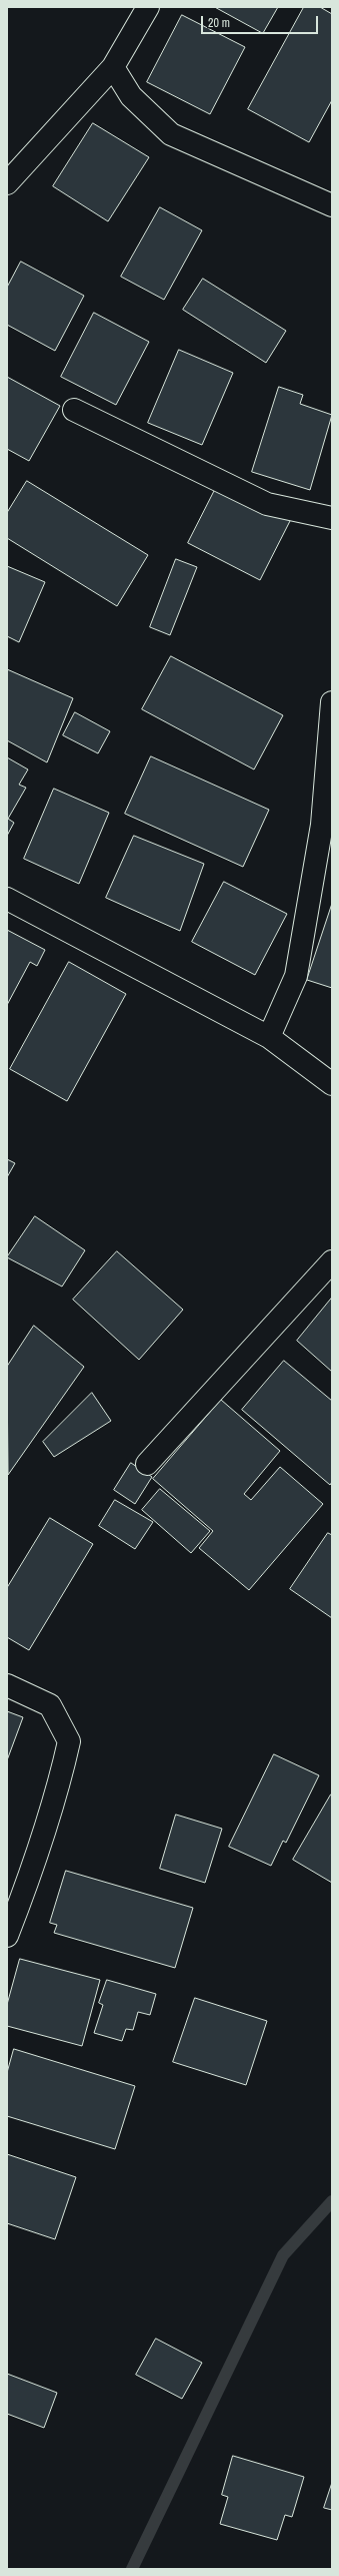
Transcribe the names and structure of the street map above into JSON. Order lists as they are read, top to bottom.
{
  "scale_bar": "20 m"
}
